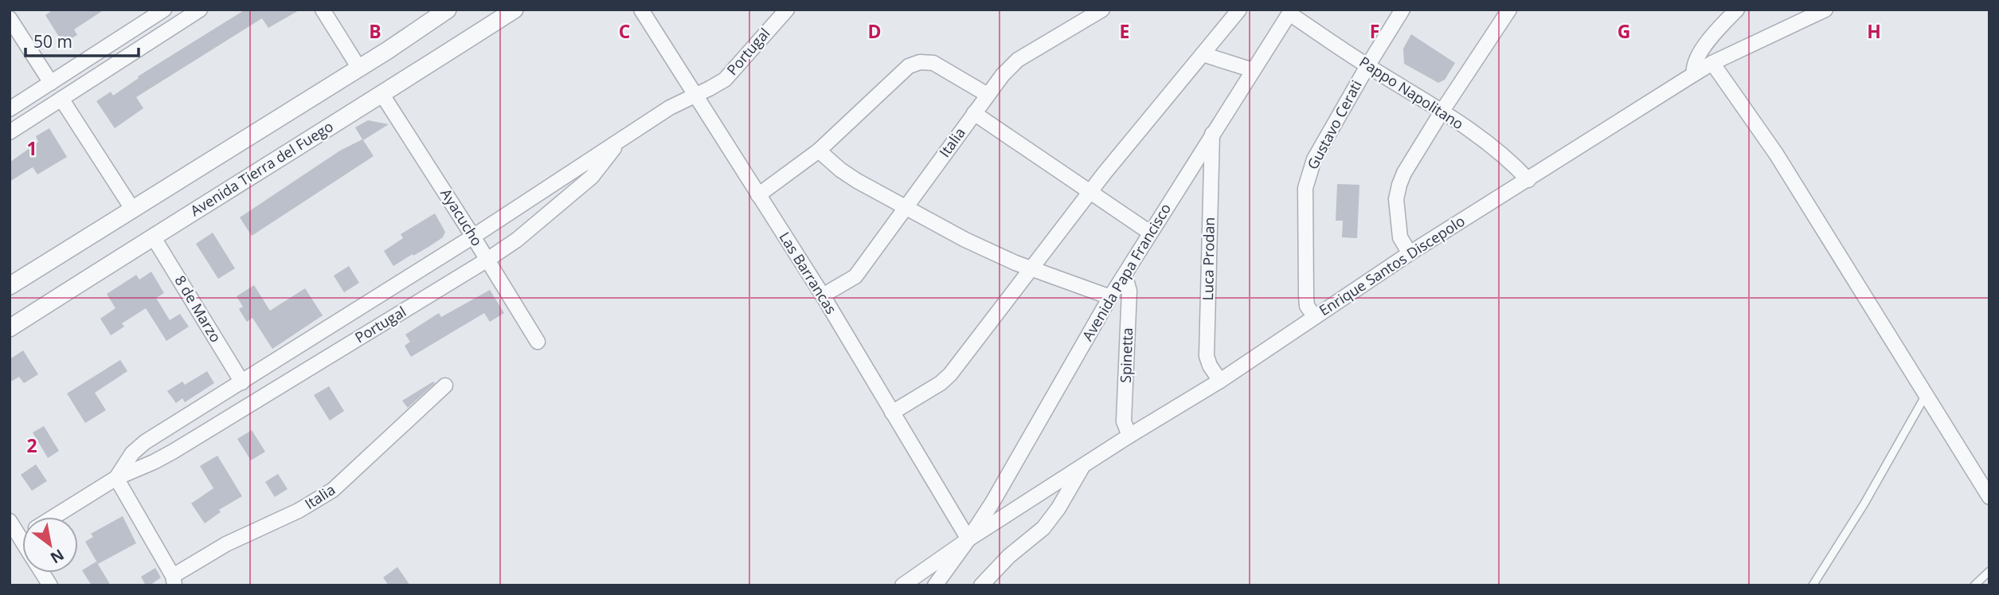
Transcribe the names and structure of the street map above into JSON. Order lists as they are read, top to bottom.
{
  "streets": {
    "street": [
      "Portugal",
      "Pappo Napolitano",
      "Gustavo Cerati",
      "Italia",
      "Avenida Tierra del Fuego",
      "Ayacucho",
      "Luca Prodan",
      "Enrique Santos Discepolo",
      "Avenida Papa Francisco",
      "Las Barrancas",
      "8 de Marzo",
      "Spinetta"
    ]
  },
  "crossings": [
    ["Portugal", "Ayacucho"],
    ["Portugal", "Las Barrancas"],
    ["Portugal", "8 de Marzo"],
    ["Pappo Napolitano", "Gustavo Cerati"],
    ["Pappo Napolitano", "Enrique Santos Discepolo"],
    ["Pappo Napolitano", "Avenida Papa Francisco"],
    ["Gustavo Cerati", "Enrique Santos Discepolo"],
    ["Italia", "Las Barrancas"],
    ["Avenida Tierra del Fuego", "Ayacucho"],
    ["Avenida Tierra del Fuego", "8 de Marzo"],
    ["Luca Prodan", "Enrique Santos Discepolo"],
    ["Luca Prodan", "Avenida Papa Francisco"],
    ["Enrique Santos Discepolo", "Avenida Papa Francisco"],
    ["Enrique Santos Discepolo", "Las Barrancas"],
    ["Enrique Santos Discepolo", "Spinetta"],
    ["Avenida Papa Francisco", "Las Barrancas"],
    ["Avenida Papa Francisco", "Spinetta"]
  ],
  "scale_bar": "50 m",
  "north": "bottom right",
  "grid": {
    "columns": [
      "B",
      "C",
      "D",
      "E",
      "F",
      "G",
      "H"
    ],
    "rows": ["1", "2"]
  }
}
